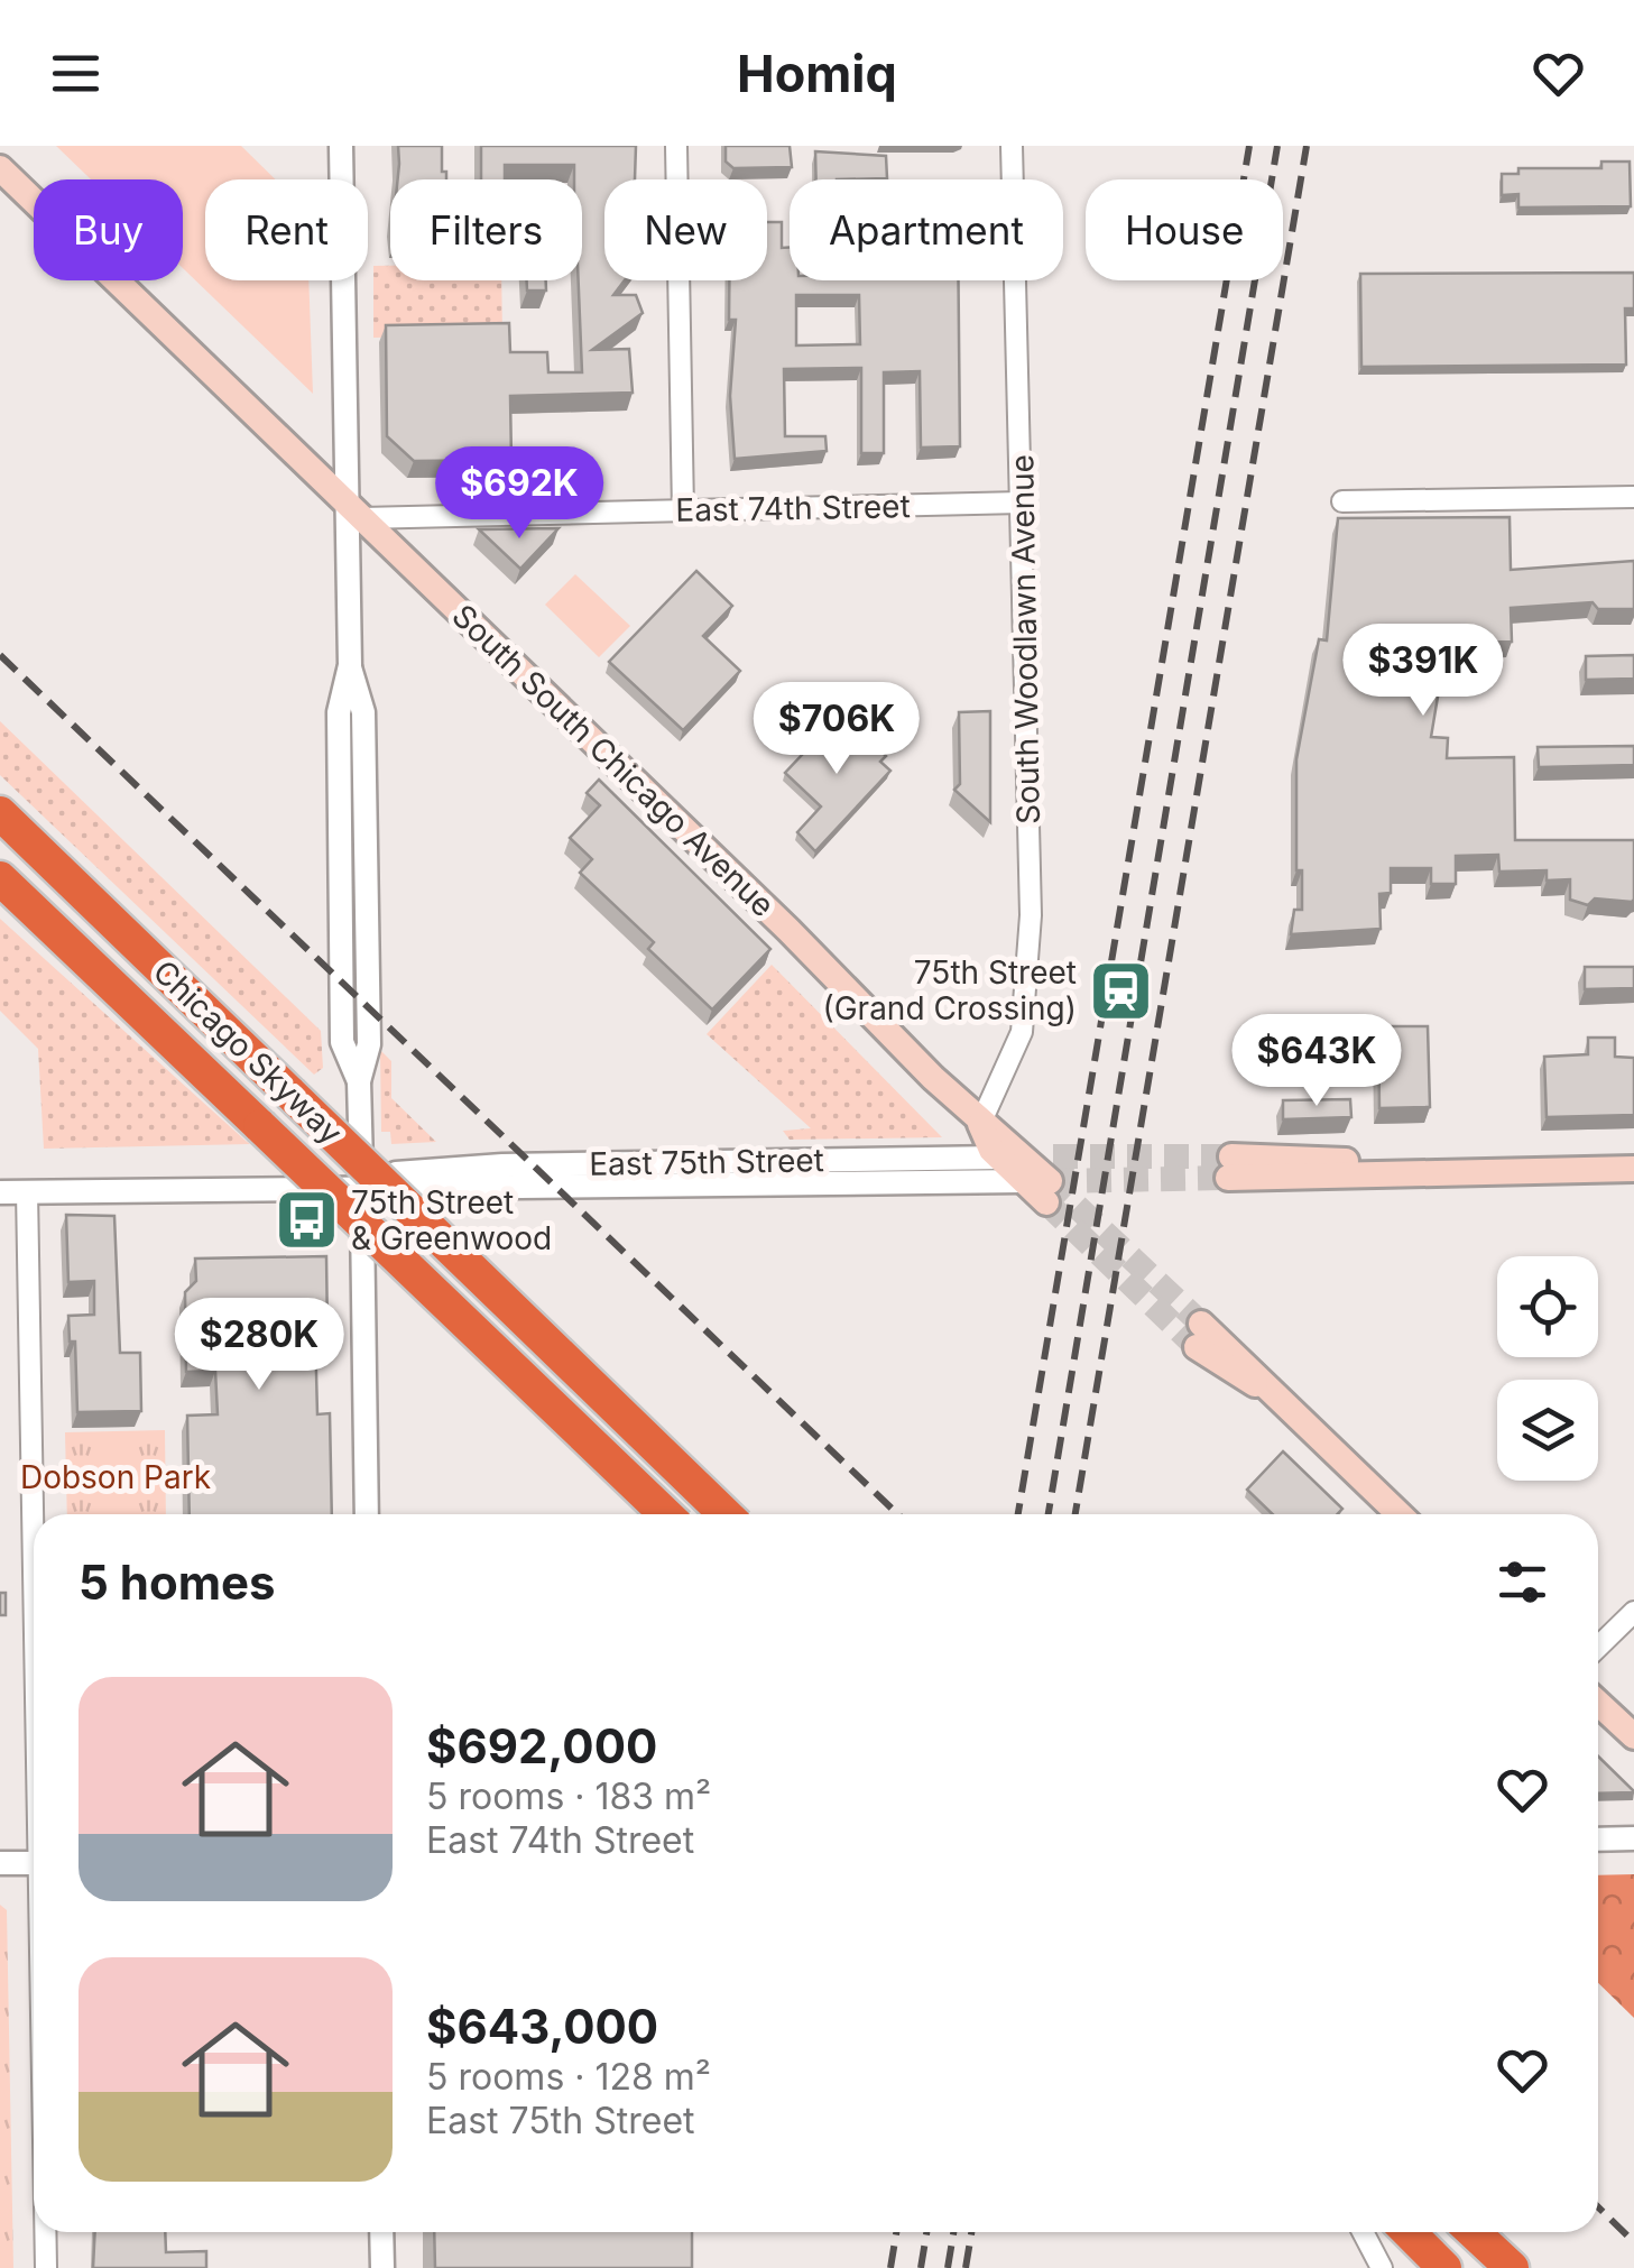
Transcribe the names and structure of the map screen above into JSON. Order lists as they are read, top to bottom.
{
  "streets": {
    "highway": ["Chicago Skyway"],
    "main road": ["South South Chicago Avenue"],
    "street": ["East 74th Street", "South Woodlawn Avenue", "East 75th Street"]
  },
  "crossings": [
    ["East 74th Street", "South Woodlawn Avenue"],
    ["East 74th Street", "South South Chicago Avenue"],
    ["South Woodlawn Avenue", "South South Chicago Avenue"],
    ["South South Chicago Avenue", "East 75th Street"]
  ],
  "parks": ["Dobson Park"],
  "places": {
    "station": ["75th Street (Grand Crossing)"],
    "bus stop": ["75th Street & Greenwood"]
  },
  "page": {
    "header": "Homiq",
    "chip": [
      "Buy",
      "Rent",
      "Filters",
      "New",
      "Apartment",
      "House"
    ],
    "price": [
      "$692K",
      "$391K",
      "$706K",
      "$643K",
      "$280K"
    ],
    "heading": "5 homes",
    "list": [
      {
        "name": "$692,000",
        "note": "5 rooms · 183 m² · East 74th Street"
      },
      {
        "name": "$643,000",
        "note": "5 rooms · 128 m² · East 75th Street"
      }
    ]
  }
}
